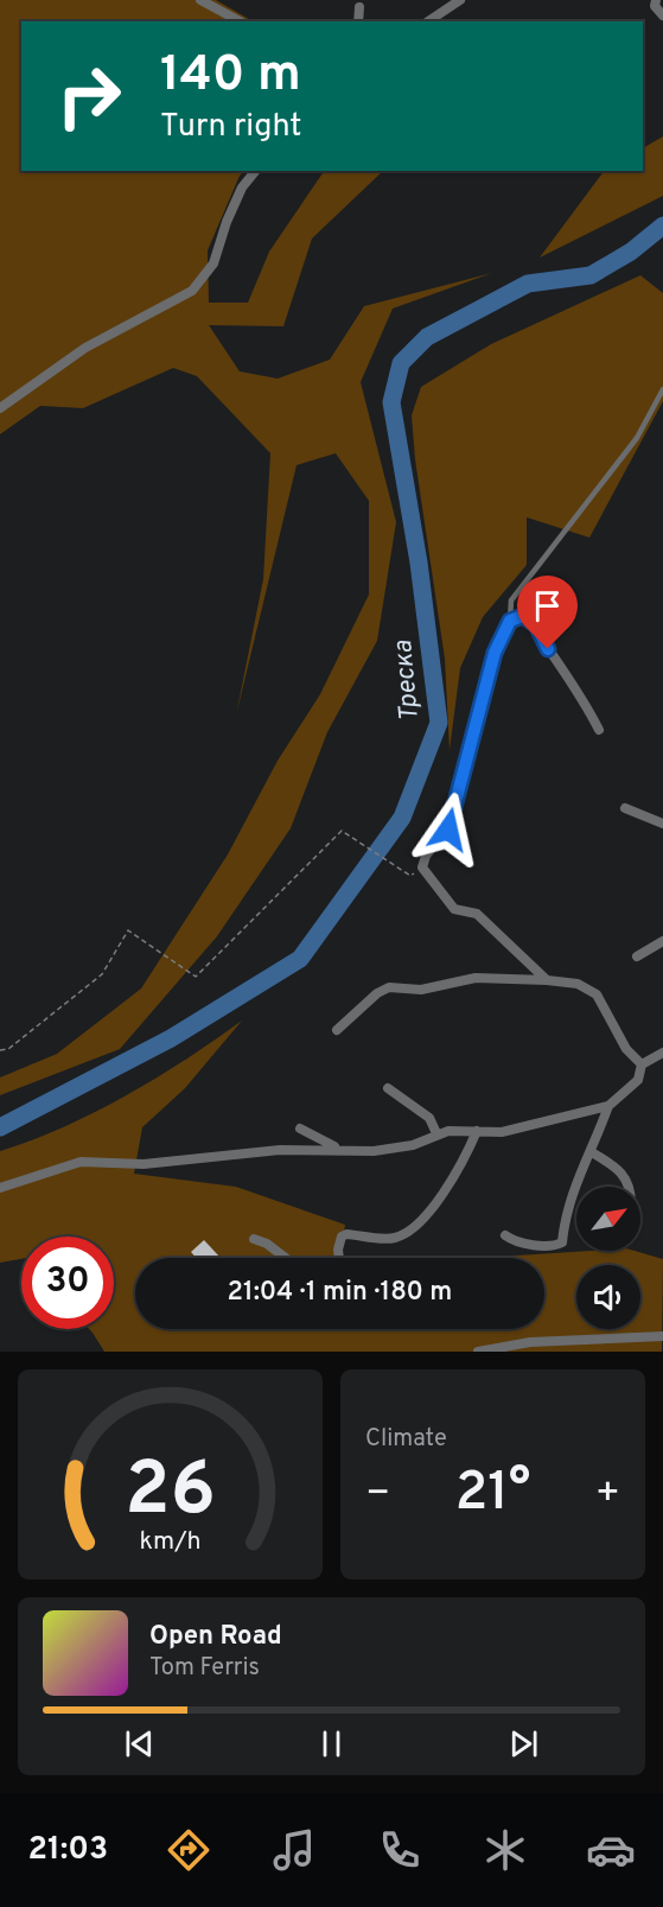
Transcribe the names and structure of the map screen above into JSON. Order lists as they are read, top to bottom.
{
  "water": ["Треска"],
  "north": "top right",
  "page": {
    "turn": ["140 m", "Turn right"],
    "limit": "30",
    "trip": "21:04 · 1 min · 180 m",
    "tile": "Climate",
    "heat": ["−", "21°", "+"],
    "song": ["Open Road", "Tom Ferris"],
    "tabs": "21:03",
    "gauge": ["26", "km/h"]
  }
}
